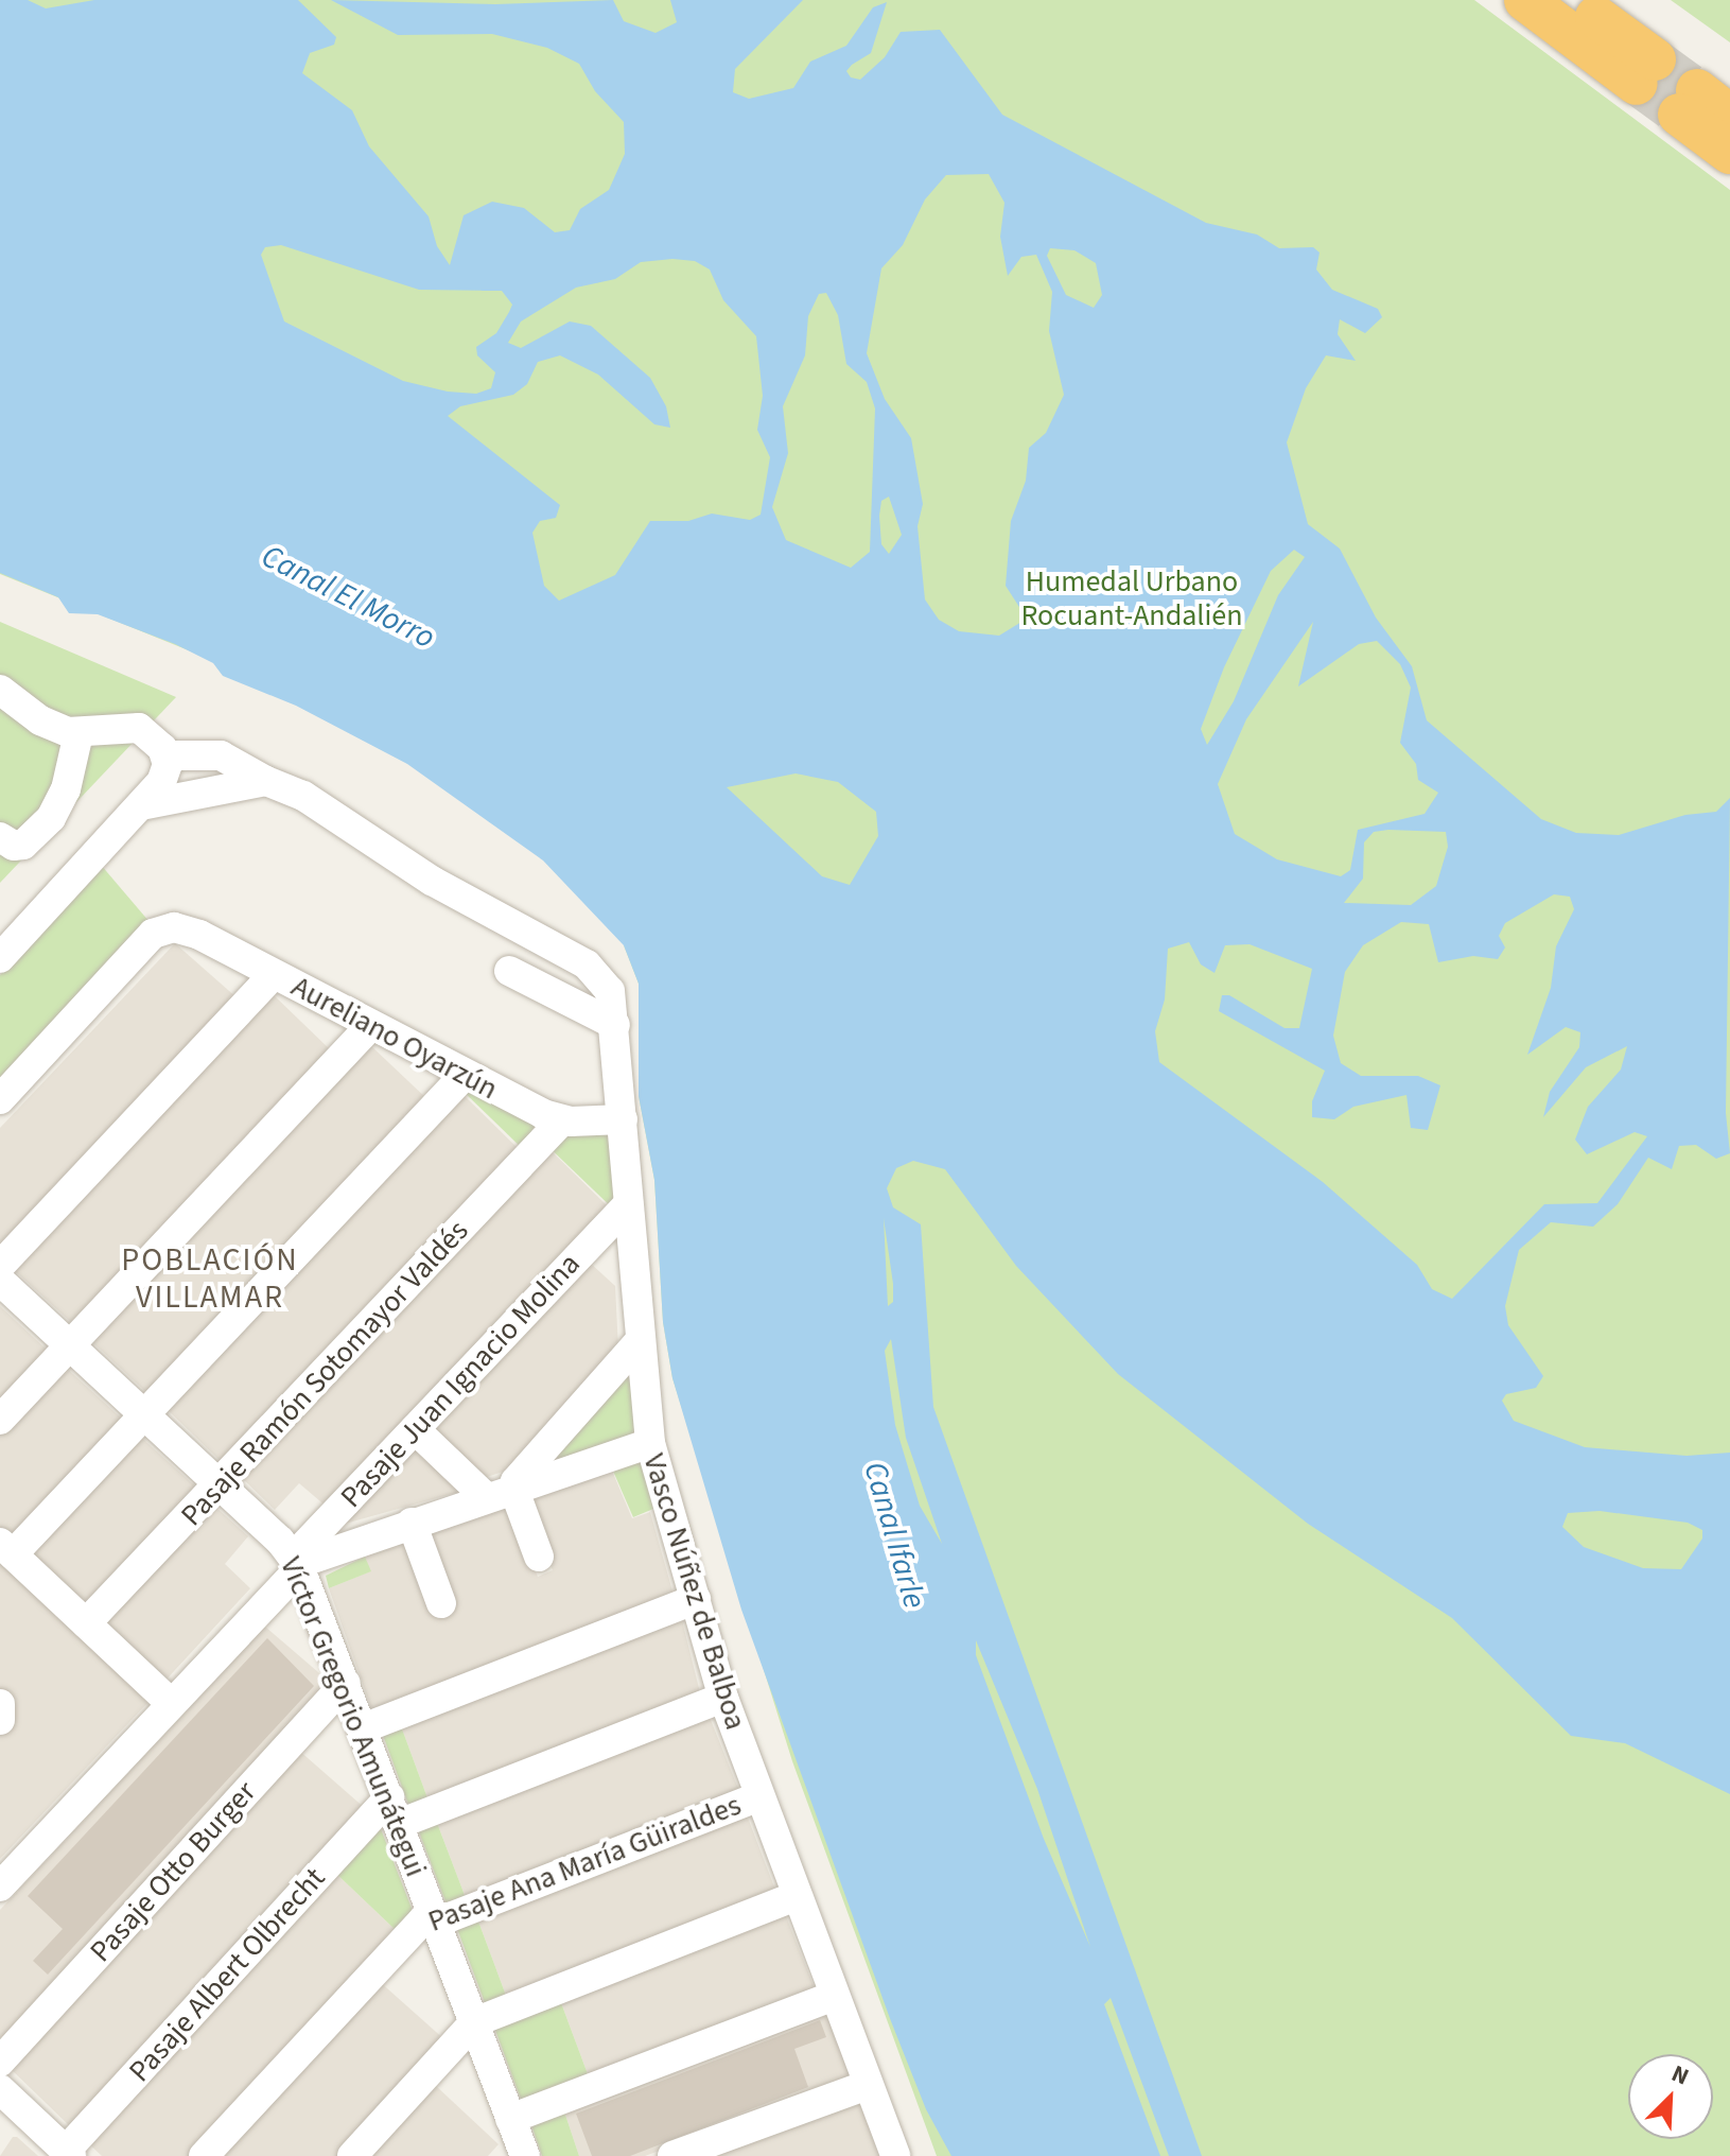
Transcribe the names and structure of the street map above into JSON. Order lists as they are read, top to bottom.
{
  "streets": {
    "street": [
      "Aureliano Oyarzún",
      "Pasaje Ramón Sotomayor Valdés",
      "Pasaje Juan Ignacio Molina",
      "Vasco Núñez de Balboa",
      "Víctor Gregorio Amunátegui",
      "Pasaje Ana María Güiraldes",
      "Pasaje Otto Burger",
      "Pasaje Albert Olbrecht"
    ]
  },
  "crossings": [
    ["Aureliano Oyarzún", "Pasaje Ramón Sotomayor Valdés"],
    ["Aureliano Oyarzún", "Vasco Núñez de Balboa"],
    ["Pasaje Ramón Sotomayor Valdés", "Víctor Gregorio Amunátegui"],
    ["Pasaje Juan Ignacio Molina", "Vasco Núñez de Balboa"],
    ["Pasaje Juan Ignacio Molina", "Víctor Gregorio Amunátegui"],
    ["Vasco Núñez de Balboa", "Pasaje Ana María Güiraldes"],
    ["Vasco Núñez de Balboa", "Pasaje Albert Olbrecht"],
    ["Víctor Gregorio Amunátegui", "Pasaje Ana María Güiraldes"],
    ["Víctor Gregorio Amunátegui", "Pasaje Otto Burger"],
    ["Víctor Gregorio Amunátegui", "Pasaje Albert Olbrecht"]
  ],
  "districts": ["POBLACIÓN VILLAMAR"],
  "water": ["Canal El Morro", "Canal Ifarle"],
  "parks": ["Humedal Urbano Rocuant-Andalién"],
  "north": "top right"
}
